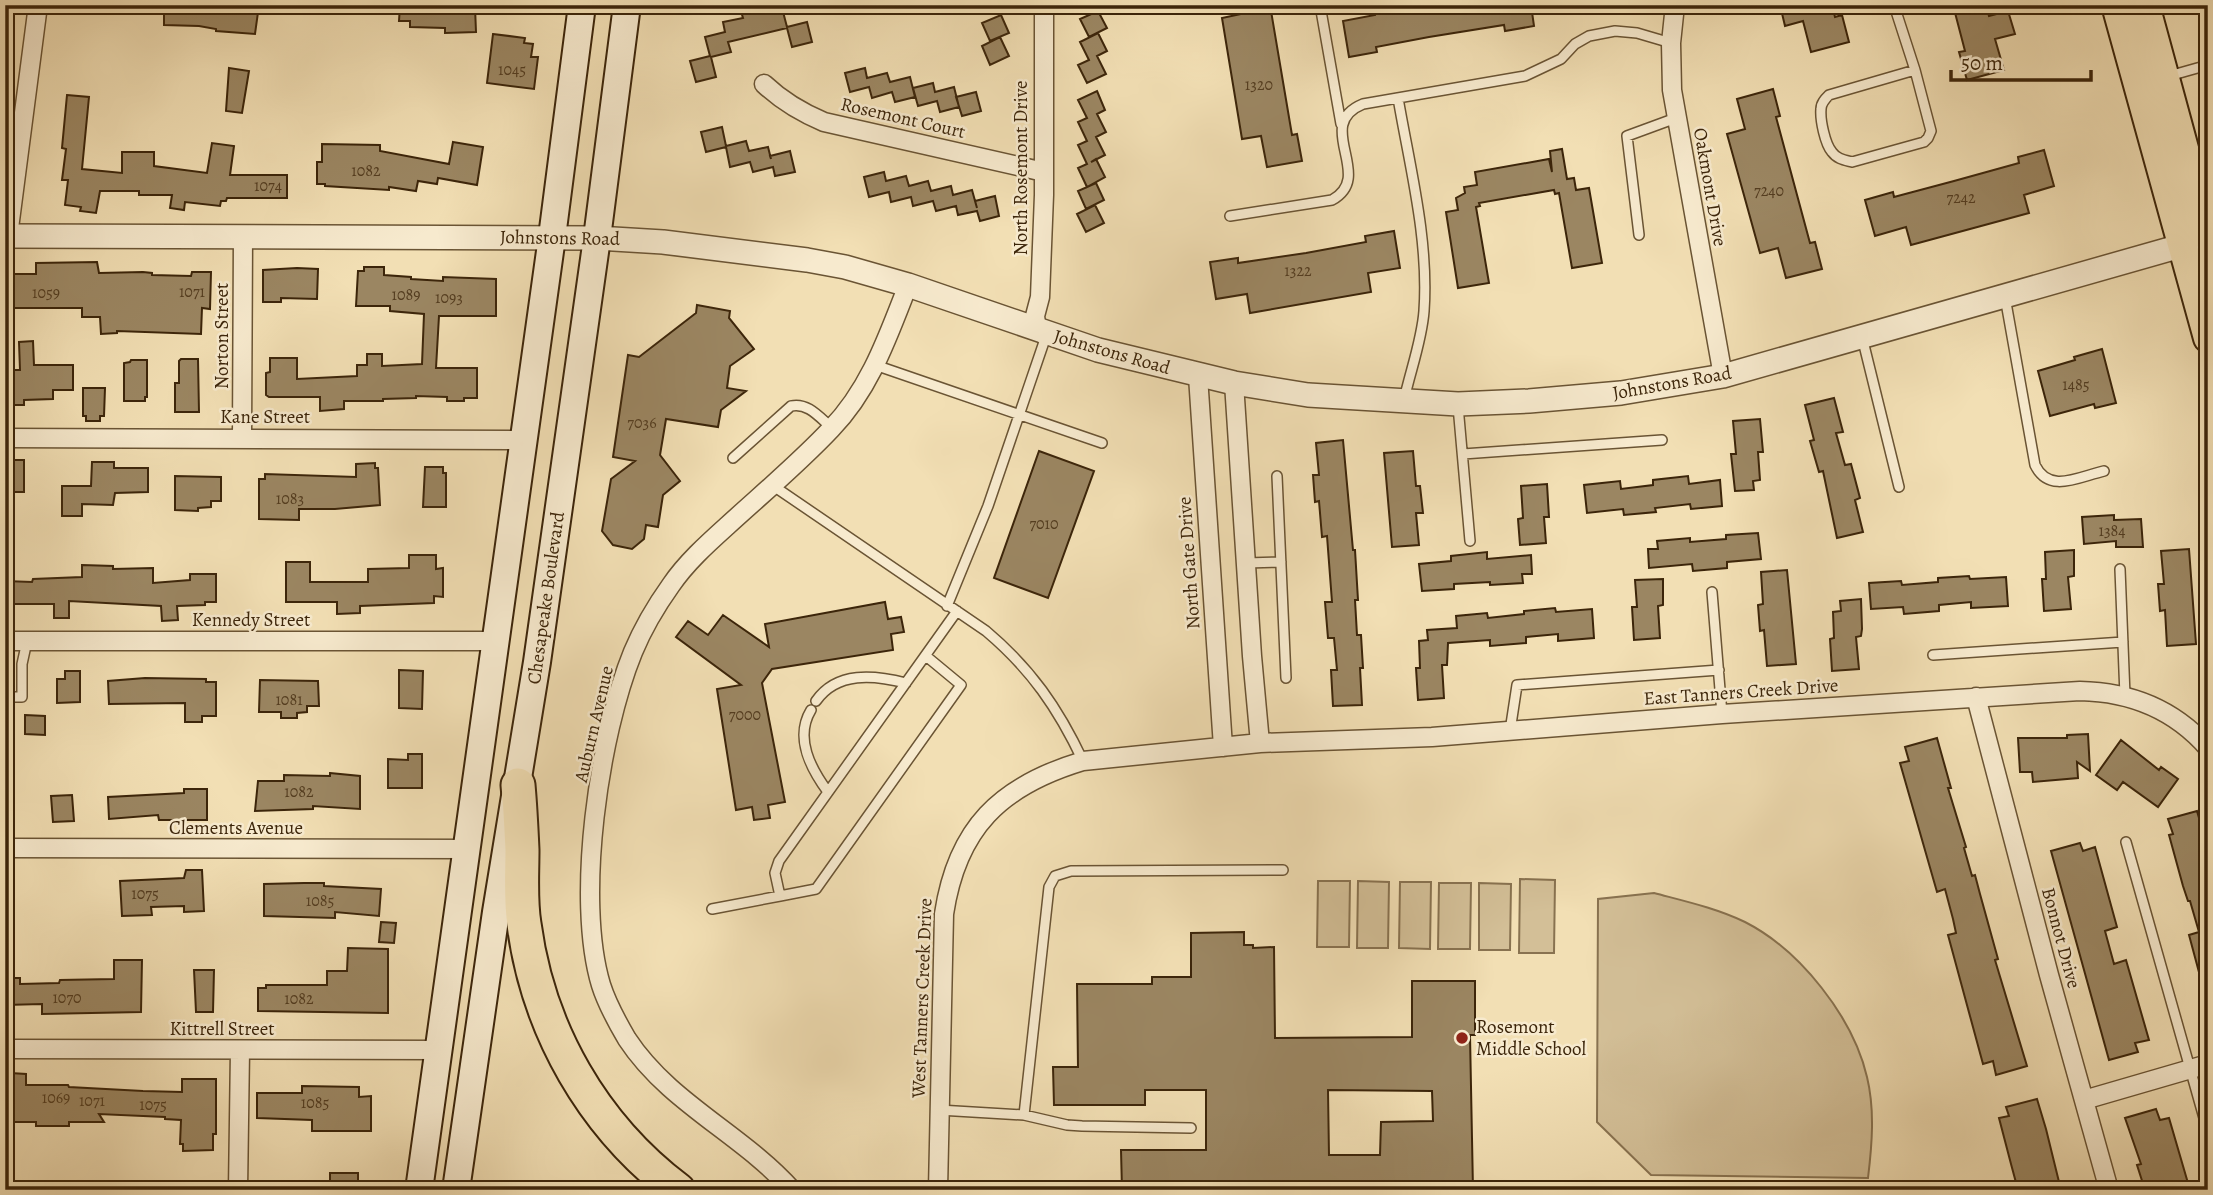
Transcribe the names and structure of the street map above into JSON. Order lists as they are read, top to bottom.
{
  "streets": {
    "main road": ["Chesapeake Boulevard"],
    "street": [
      "Rosemont Court",
      "North Rosemont Drive",
      "Oakmont Drive",
      "Johnstons Road",
      "Norton Street",
      "Kane Street",
      "North Gate Drive",
      "Kennedy Street",
      "East Tanners Creek Drive",
      "Auburn Avenue",
      "Clements Avenue",
      "Bonnot Drive",
      "West Tanners Creek Drive",
      "Kittrell Street"
    ]
  },
  "crossings": [
    ["Rosemont Court", "North Rosemont Drive"],
    ["North Rosemont Drive", "Johnstons Road"],
    ["Oakmont Drive", "Johnstons Road"],
    ["Johnstons Road", "Norton Street"],
    ["Johnstons Road", "North Gate Drive"],
    ["Johnstons Road", "Chesapeake Boulevard"],
    ["Johnstons Road", "Auburn Avenue"],
    ["Norton Street", "Kane Street"],
    ["North Gate Drive", "West Tanners Creek Drive"],
    ["East Tanners Creek Drive", "Bonnot Drive"],
    ["East Tanners Creek Drive", "West Tanners Creek Drive"]
  ],
  "places": ["Rosemont Middle School"],
  "house_numbers": [
    "1045",
    "1320",
    "1082",
    "1074",
    "7240",
    "7242",
    "1322",
    "1071",
    "1059",
    "1089",
    "1093",
    "1485",
    "7036",
    "1083",
    "7010",
    "1384",
    "1081",
    "7000",
    "1082",
    "1075",
    "1085",
    "1070",
    "1082",
    "1069",
    "1071",
    "1085",
    "1075"
  ],
  "scale_bar": "50 m"
}
